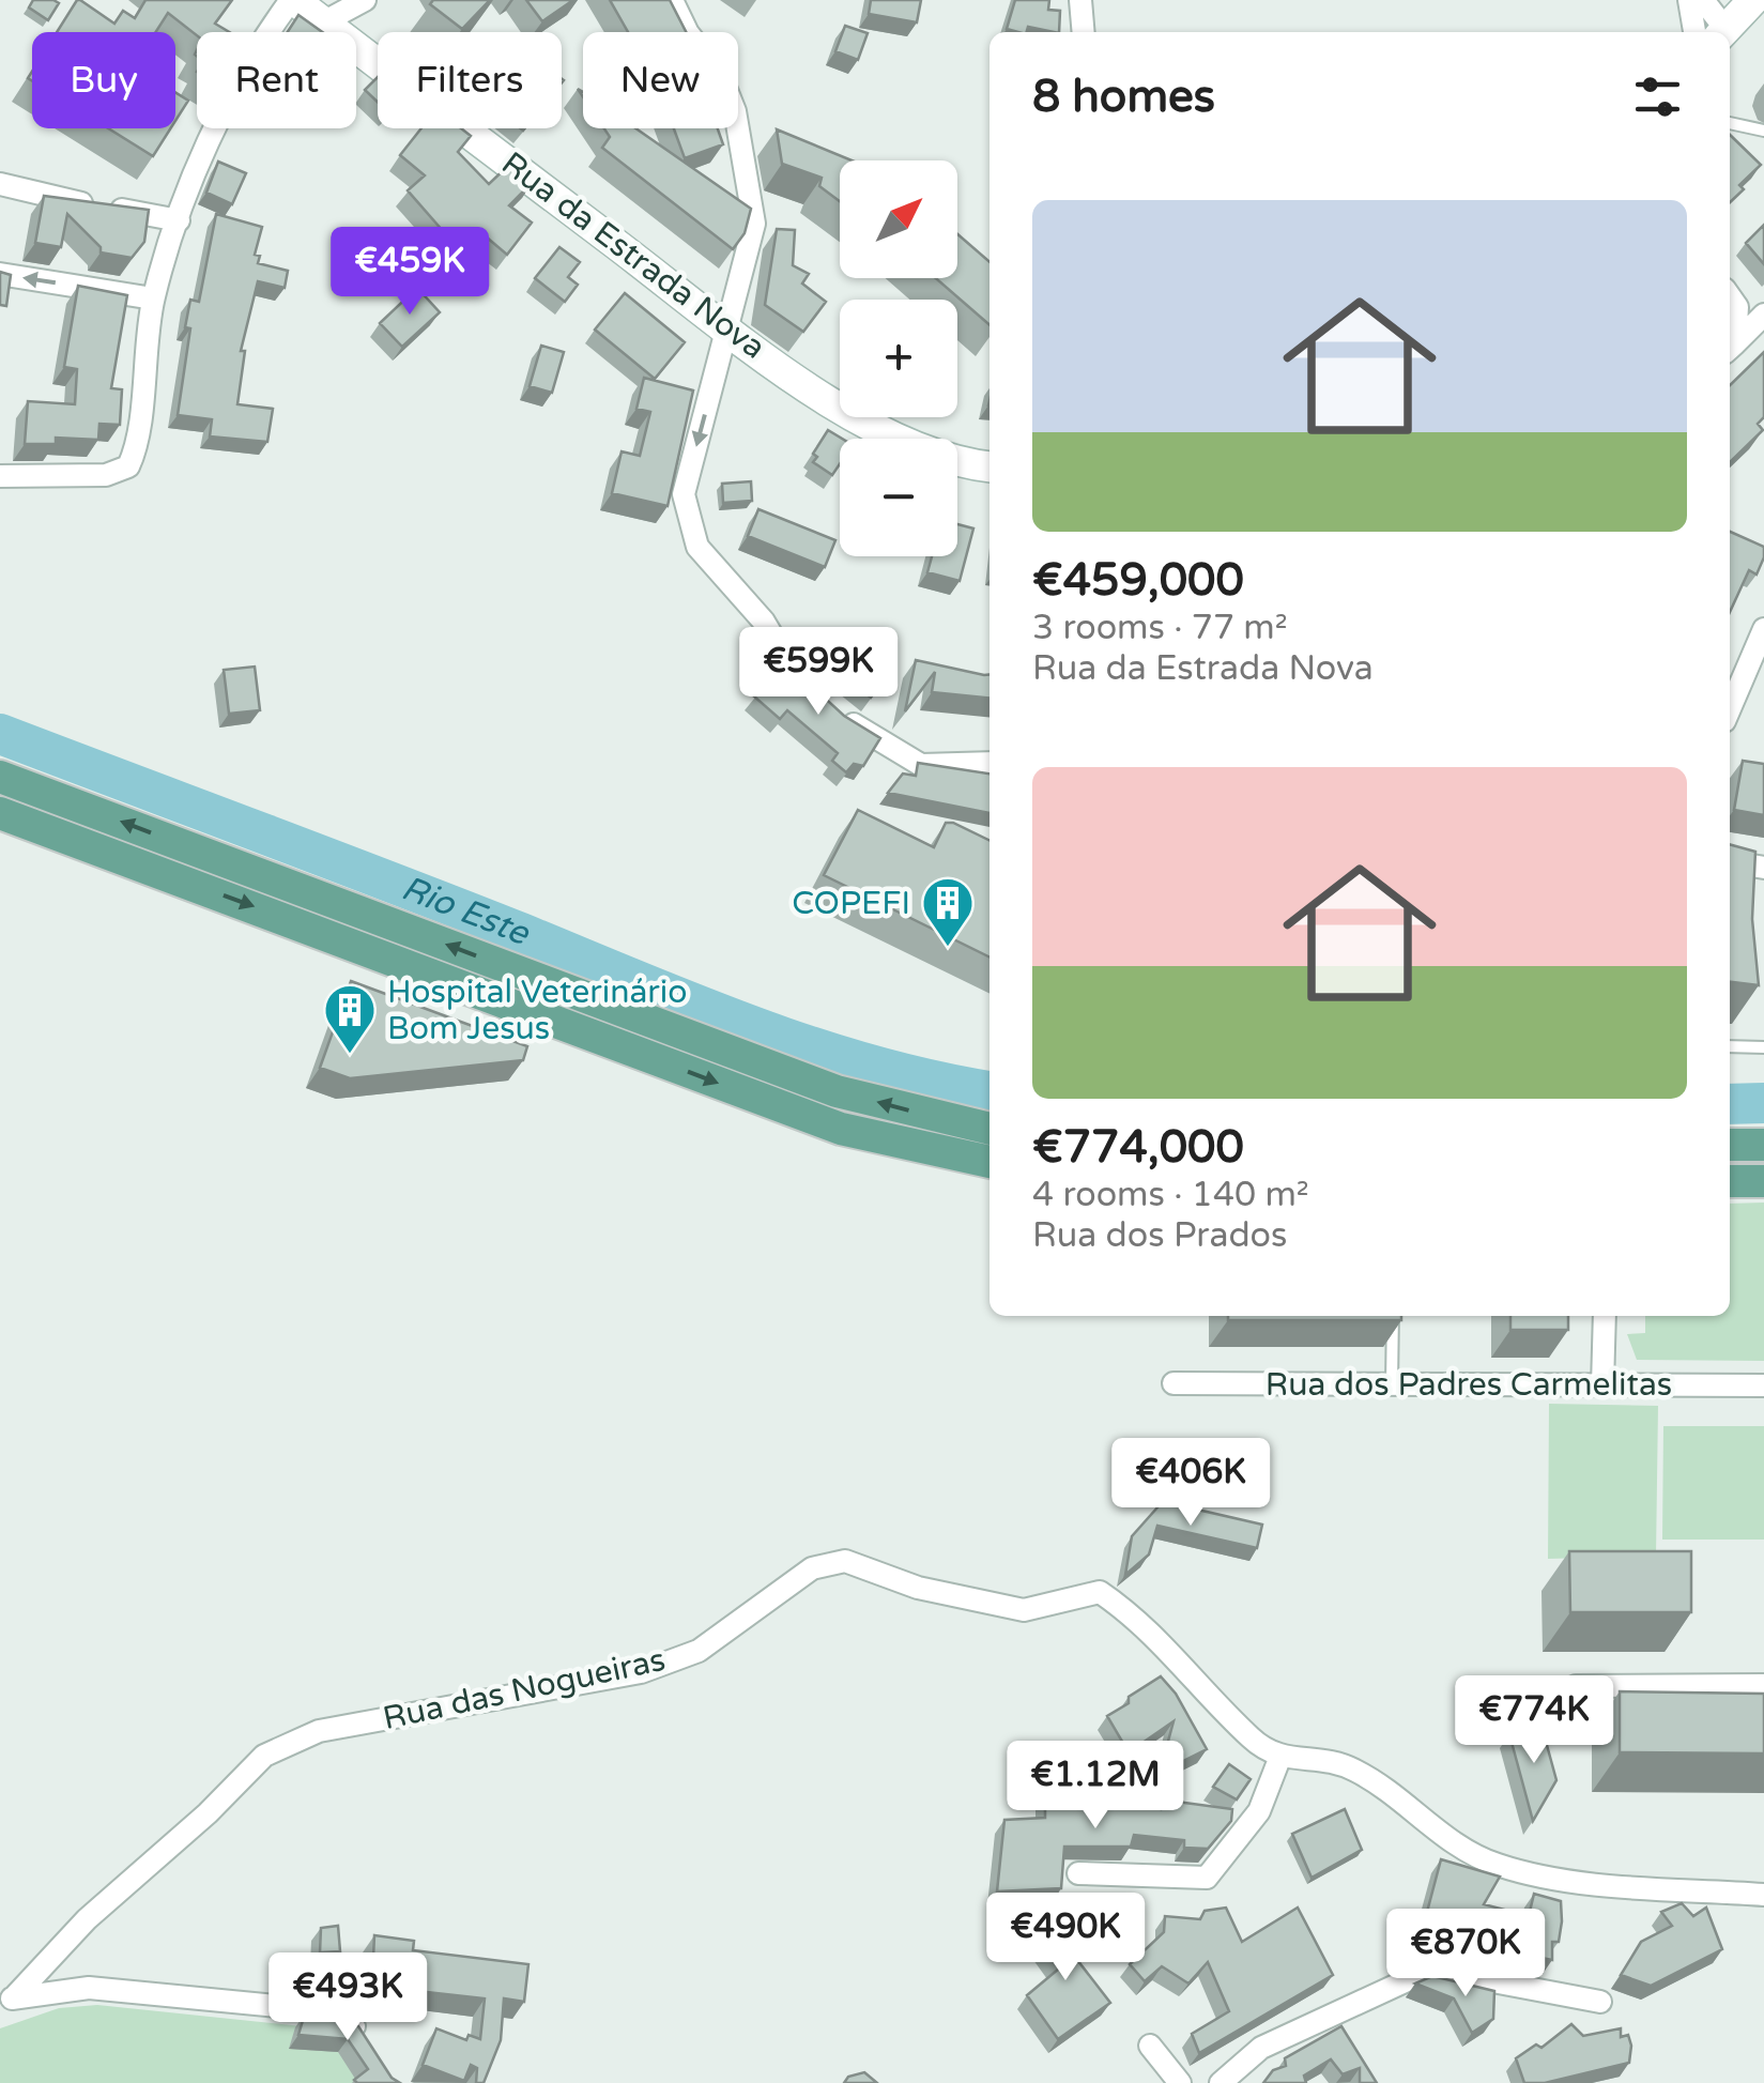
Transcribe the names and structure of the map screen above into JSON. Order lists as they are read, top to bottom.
{
  "streets": {
    "main road": ["Rua da Estrada Nova"],
    "street": ["Rua dos Padres Carmelitas", "Rua das Nogueiras"]
  },
  "water": ["Rio Este"],
  "places": {
    "building": ["COPEFI", "Hospital Veterinário Bom Jesus"]
  },
  "north": "top right",
  "page": {
    "chip": [
      "Buy",
      "Rent",
      "Filters",
      "New"
    ],
    "heading": "8 homes",
    "map_buttons": ["+", "−"],
    "list": [
      {
        "name": "€459,000",
        "note": "3 rooms · 77 m² · Rua da Estrada Nova"
      },
      {
        "name": "€774,000",
        "note": "4 rooms · 140 m² · Rua dos Prados"
      }
    ],
    "price": [
      "€459K",
      "€599K",
      "€406K",
      "€774K",
      "€1.12M",
      "€490K",
      "€870K",
      "€493K"
    ]
  }
}
